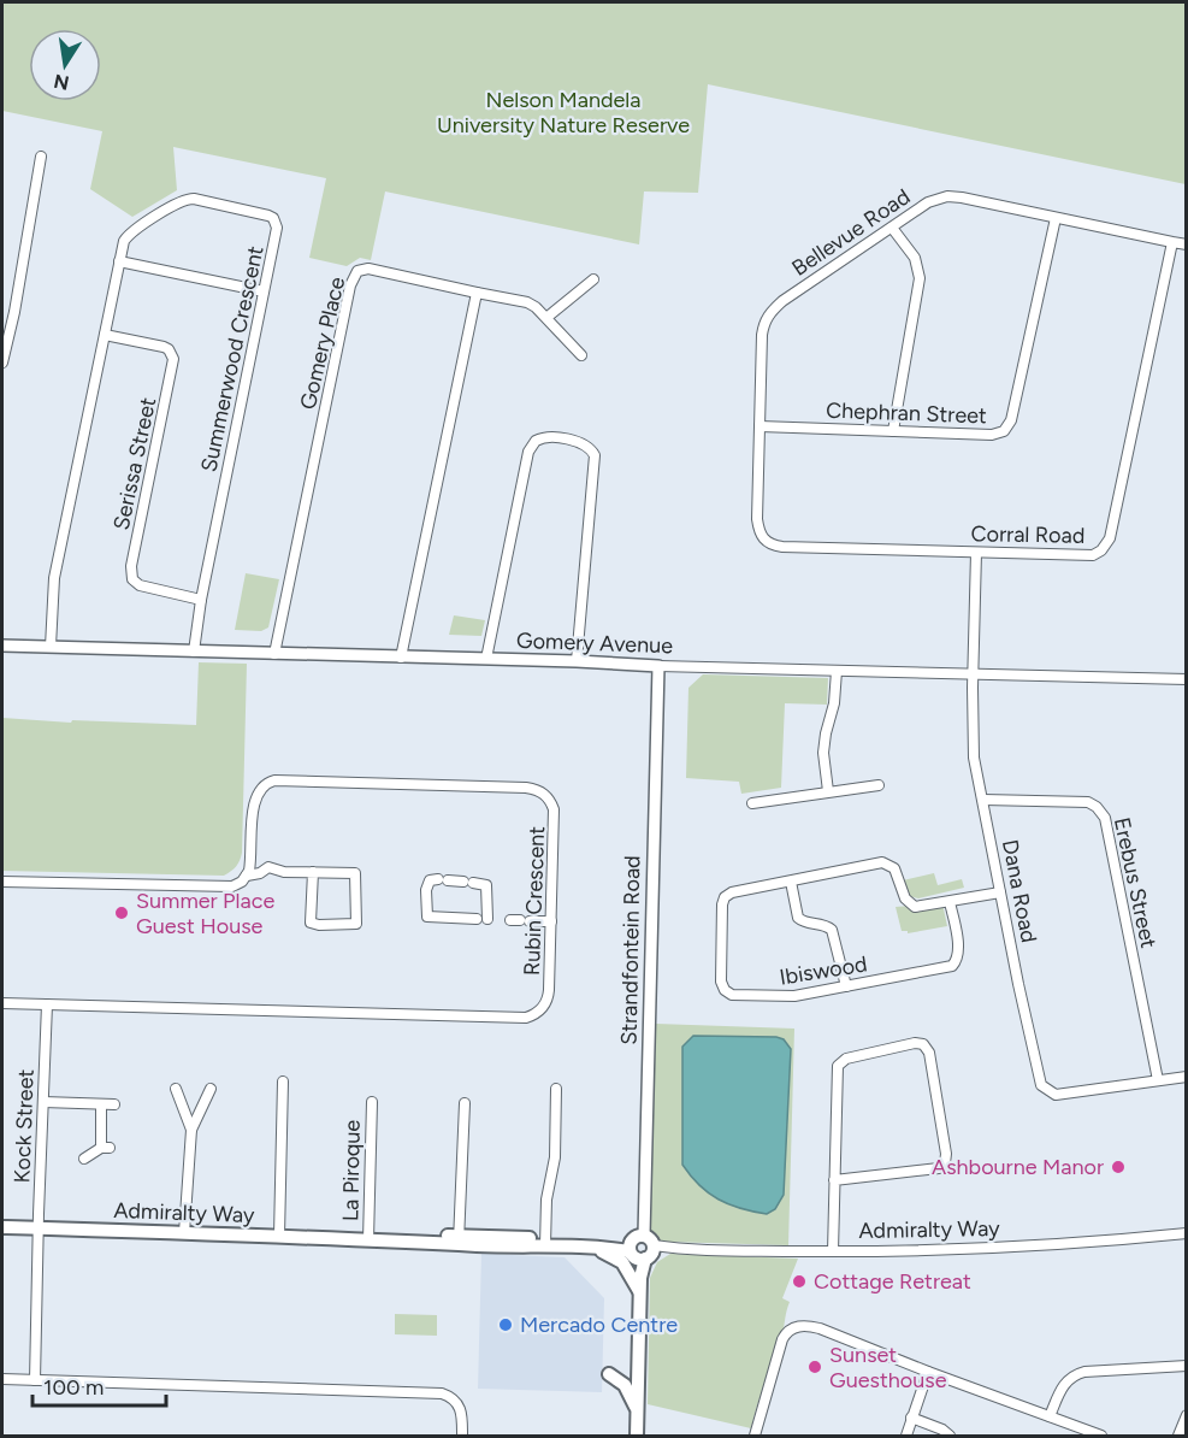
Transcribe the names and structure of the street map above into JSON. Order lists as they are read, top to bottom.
{
  "streets": {
    "main road": ["Strandfontein Road", "Admiralty Way"],
    "street": [
      "Bellevue Road",
      "Gomery Place",
      "Summerwood Crescent",
      "Chephran Street",
      "Serissa Street",
      "Corral Road",
      "Gomery Avenue",
      "Erebus Street",
      "Dana Road",
      "Rubin Crescent",
      "Ibiswood",
      "Kock Street",
      "La Piroque"
    ]
  },
  "crossings": [
    ["Bellevue Road", "Chephran Street"],
    ["Bellevue Road", "Corral Road"],
    ["Gomery Place", "Gomery Avenue"],
    ["Summerwood Crescent", "Serissa Street"],
    ["Summerwood Crescent", "Gomery Avenue"],
    ["Corral Road", "Dana Road"],
    ["Gomery Avenue", "Dana Road"],
    ["Gomery Avenue", "Strandfontein Road"],
    ["Erebus Street", "Dana Road"],
    ["Dana Road", "Ibiswood"],
    ["Rubin Crescent", "Kock Street"],
    ["Strandfontein Road", "Admiralty Way"],
    ["Kock Street", "Admiralty Way"],
    ["La Piroque", "Admiralty Way"]
  ],
  "parks": ["Nelson Mandela University Nature Reserve"],
  "places": [
    "Summer Place Guest House",
    "Ashbourne Manor",
    "Cottage Retreat",
    "Mercado Centre",
    "Sunset Guesthouse"
  ],
  "scale_bar": "100 m",
  "north": "bottom"
}
